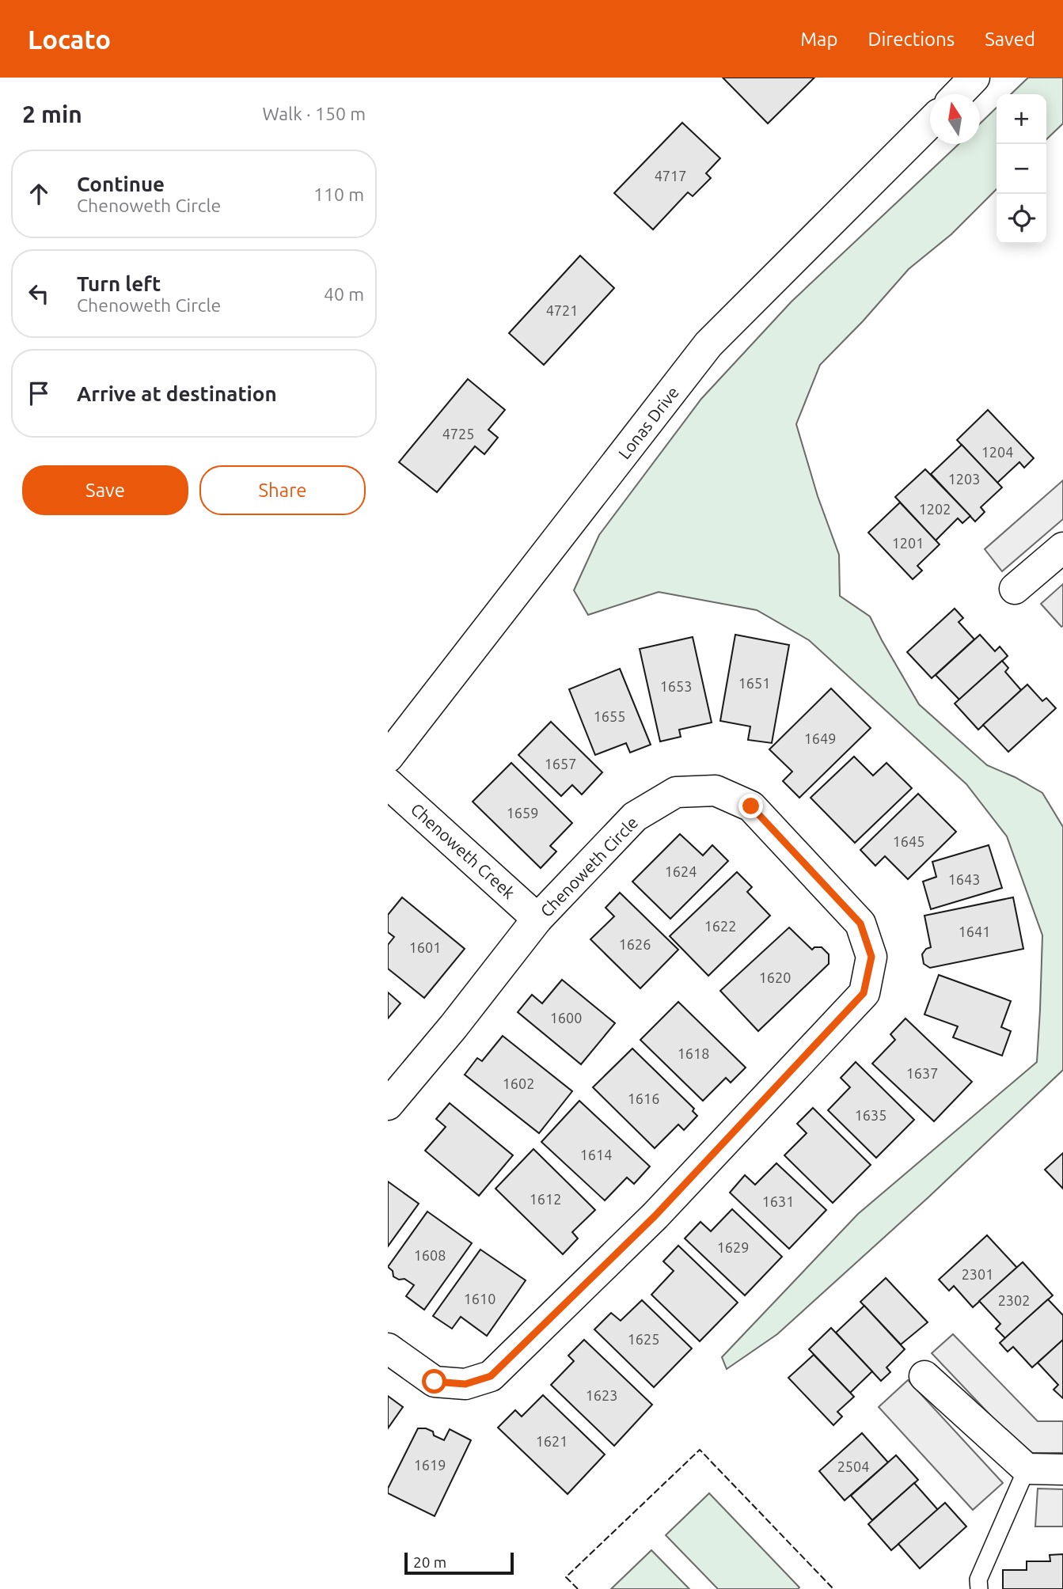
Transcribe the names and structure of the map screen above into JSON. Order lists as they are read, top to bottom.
{
  "streets": {
    "street": ["Lonas Drive", "Chenoweth Creek", "Chenoweth Circle"]
  },
  "crossings": [
    ["Chenoweth Creek", "Chenoweth Circle"]
  ],
  "house_numbers": [
    "4717",
    "4721",
    "4725",
    "1204",
    "1203",
    "1202",
    "1201",
    "1651",
    "1653",
    "1655",
    "1649",
    "1657",
    "1659",
    "1645",
    "1624",
    "1643",
    "1622",
    "1641",
    "1626",
    "1601",
    "1620",
    "1600",
    "1618",
    "1637",
    "1602",
    "1616",
    "1635",
    "1614",
    "1612",
    "1631",
    "1629",
    "1608",
    "2301",
    "1610",
    "2302",
    "1625",
    "1623",
    "1621",
    "1619",
    "2504"
  ],
  "scale_bar": "20 m",
  "north": "top",
  "page": {
    "header": "Locato",
    "nav": ["Map", "Directions", "Saved"],
    "heading": ["2 min", "Walk · 150 m"],
    "map_buttons": ["+", "−"],
    "list": [
      ["Continue", "Chenoweth Circle", "110 m"],
      ["Turn left", "Chenoweth Circle", "40 m"],
      "Arrive at destination"
    ],
    "buttons": ["Save", "Share"],
    "scale": "20 m"
  }
}
